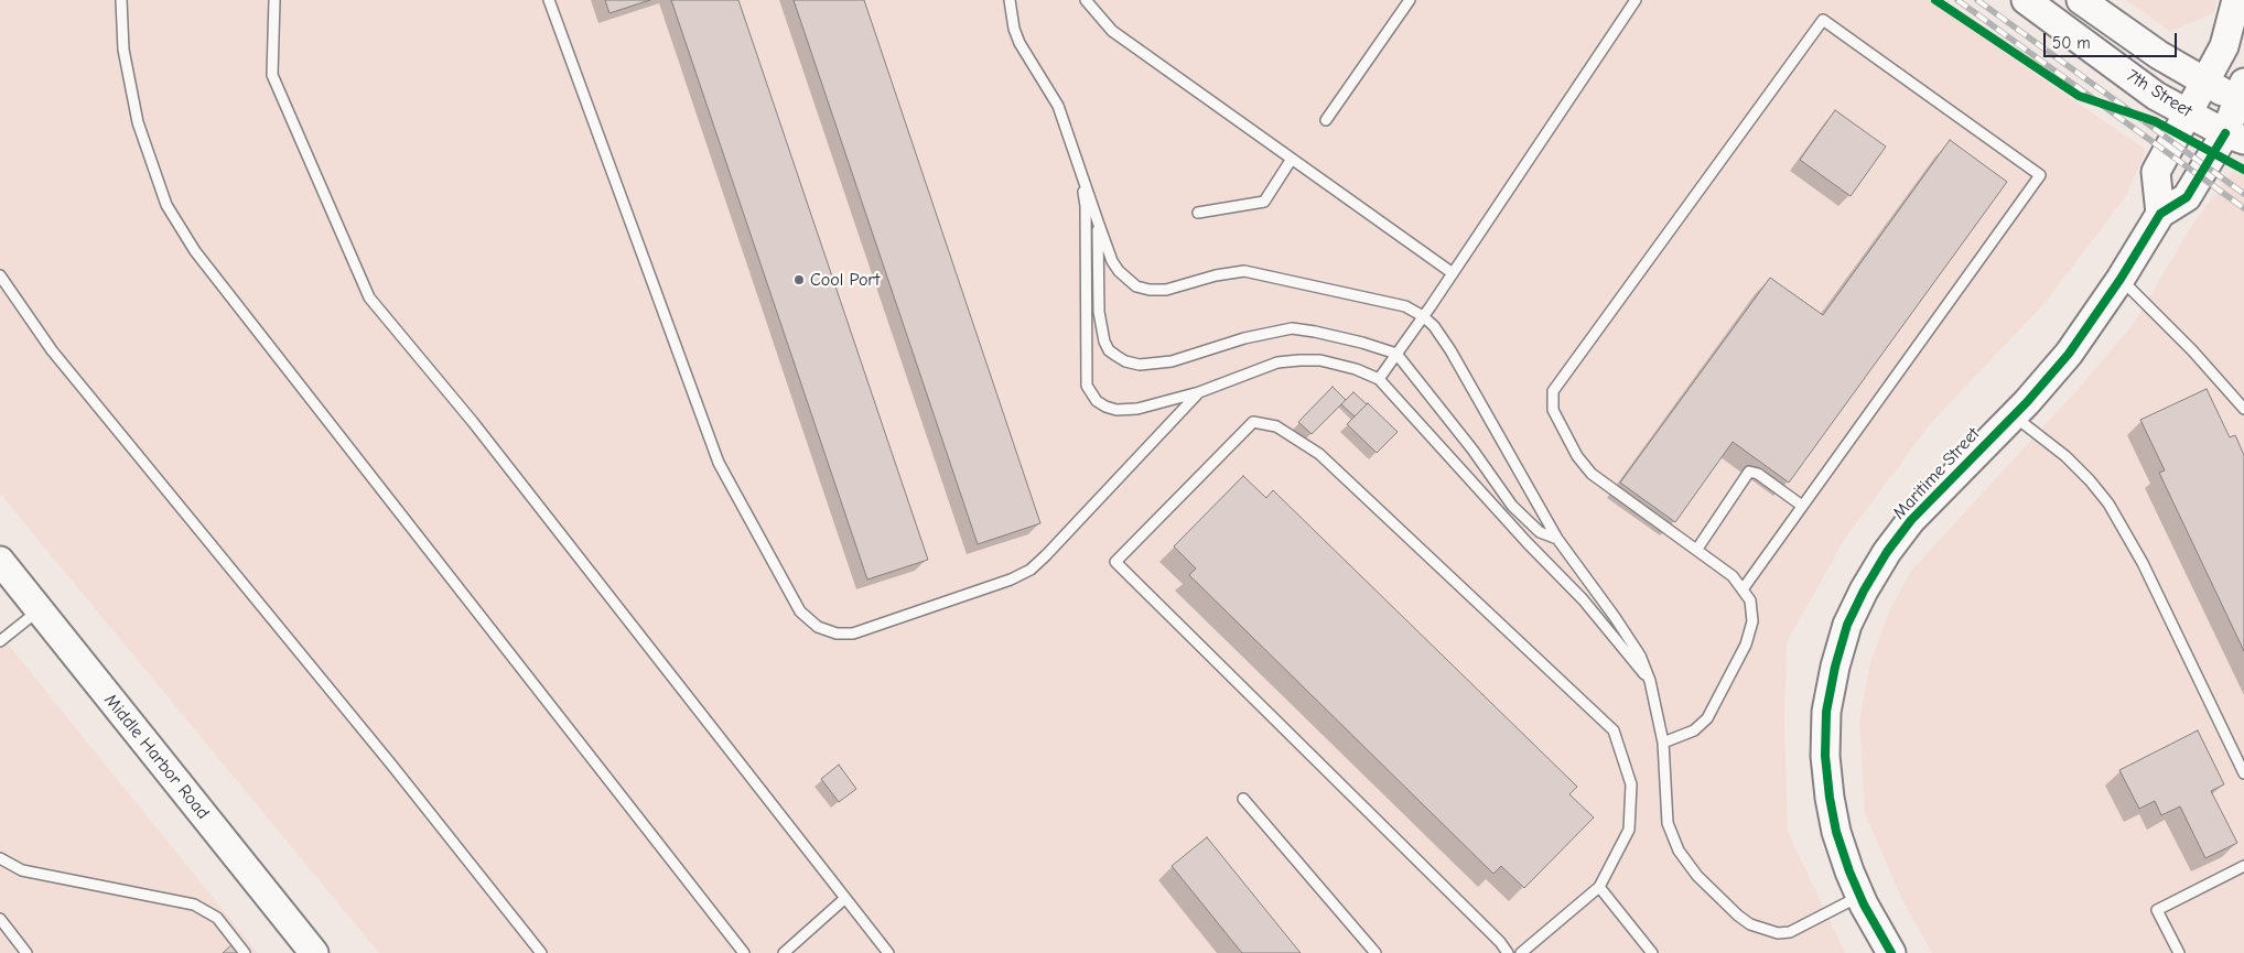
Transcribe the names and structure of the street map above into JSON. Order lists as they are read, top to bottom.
{
  "streets": {
    "main road": ["7th Street", "Maritime Street", "Middle Harbor Road"]
  },
  "crossings": [
    ["7th Street", "Maritime Street"]
  ],
  "places": ["Cool Port"],
  "scale_bar": "50 m"
}
